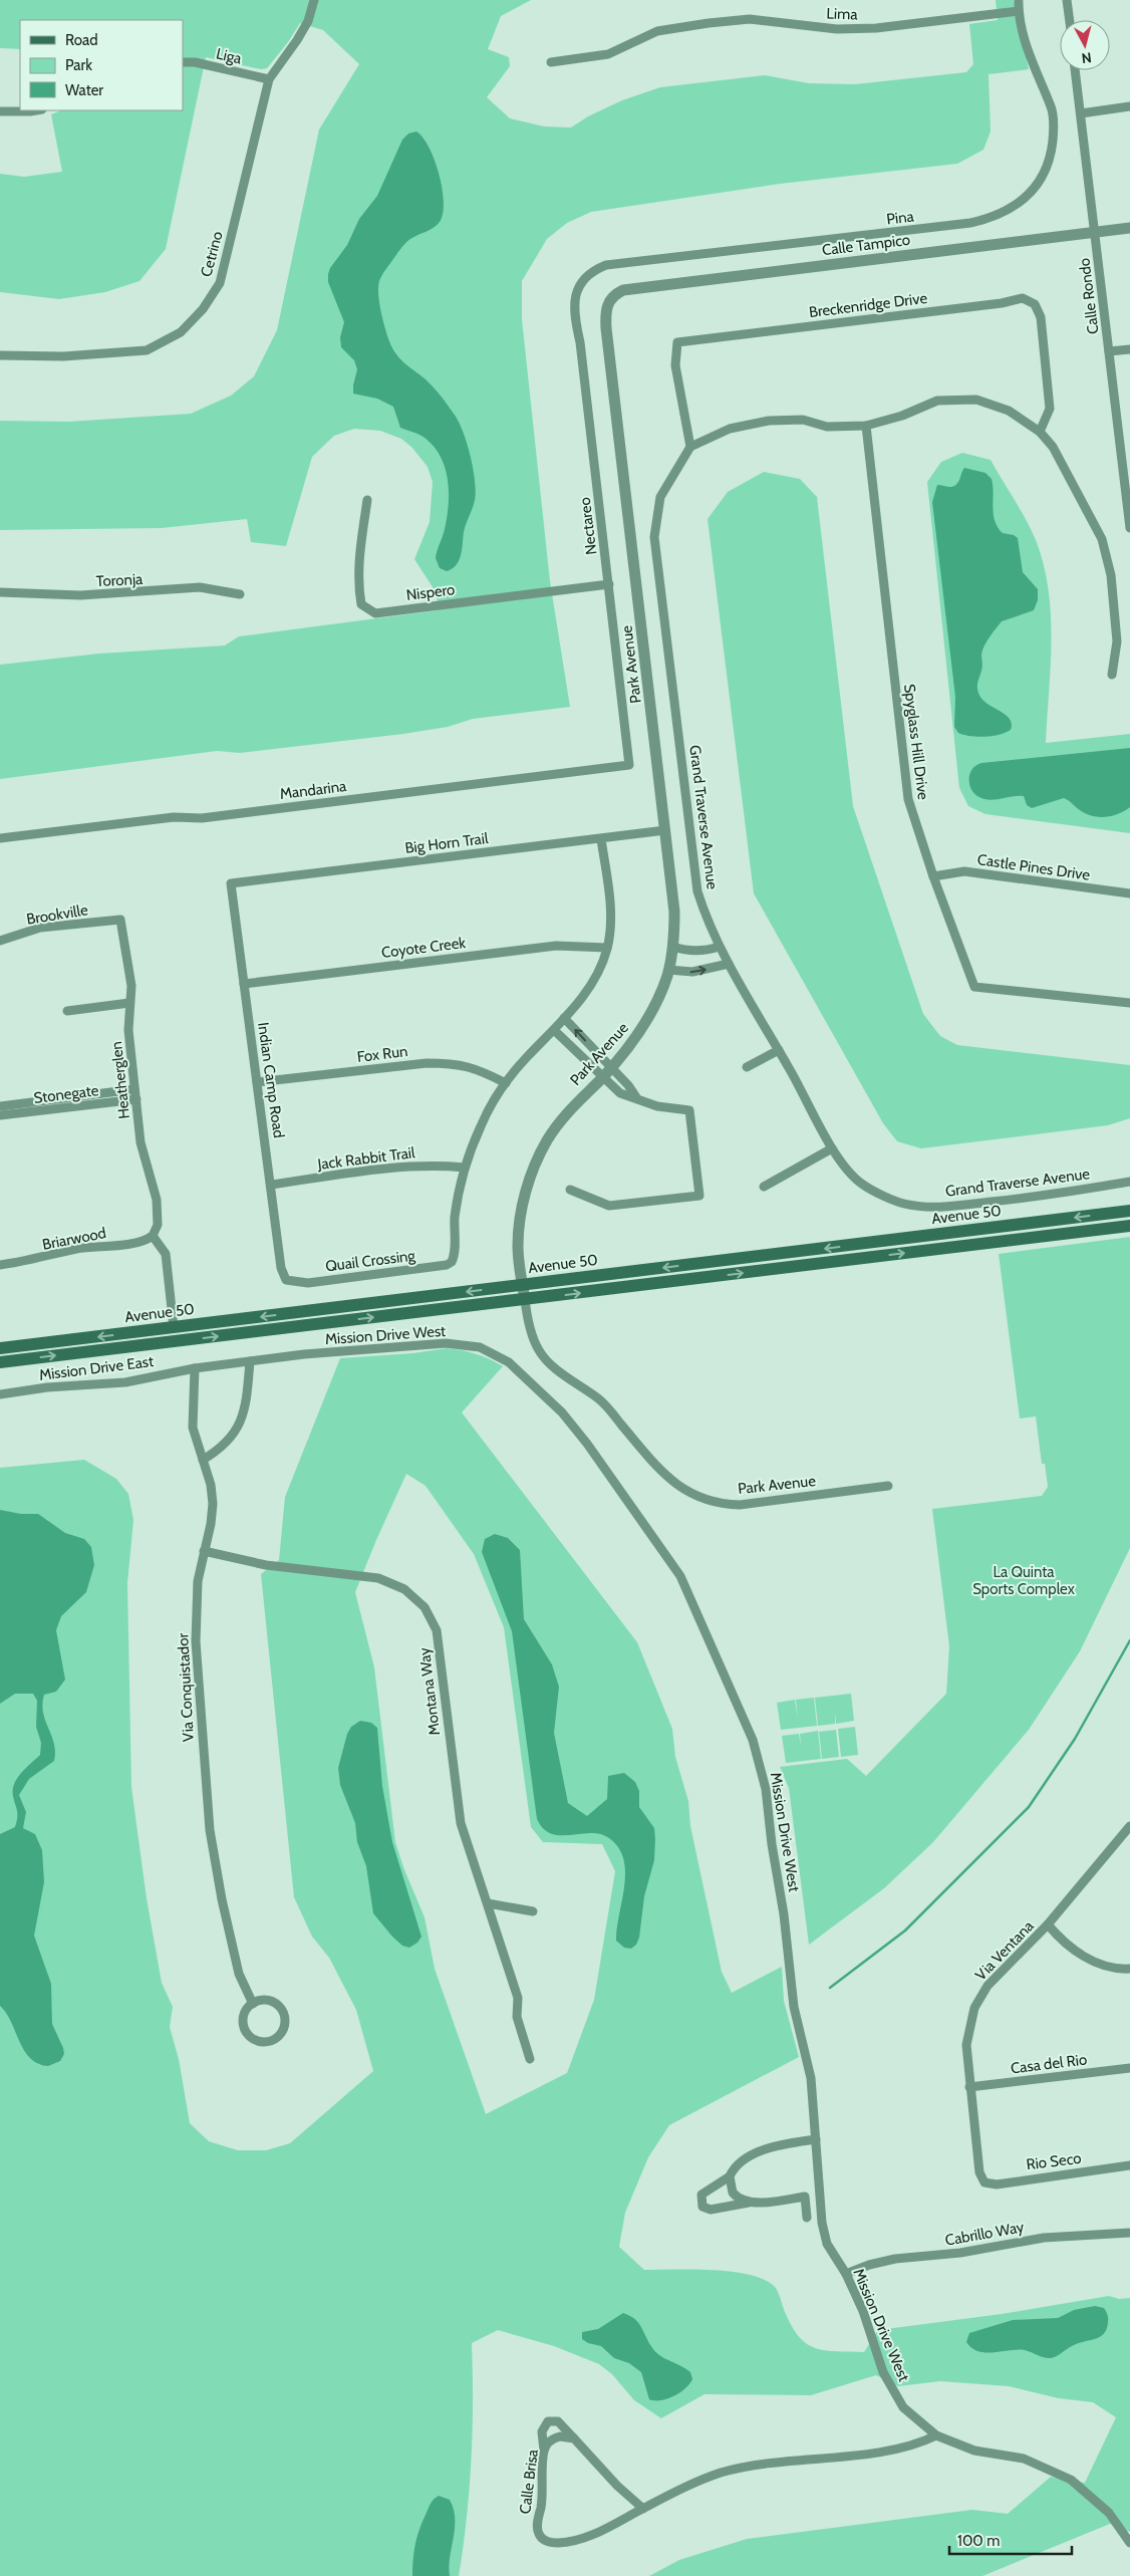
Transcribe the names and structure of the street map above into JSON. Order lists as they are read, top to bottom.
{
  "streets": {
    "main road": ["Avenue 50"],
    "street": [
      "Lima",
      "Liga",
      "Pina",
      "Calle Tampico",
      "Cetrino",
      "Calle Rondo",
      "Breckenridge Drive",
      "Nectareo",
      "Toronja",
      "Nispero",
      "Park Avenue",
      "Spyglass Hill Drive",
      "Mandarina",
      "Grand Traverse Avenue",
      "Big Horn Trail",
      "Castle Pines Drive",
      "Brookville",
      "Coyote Creek",
      "Fox Run",
      "Heatherglen",
      "Indian Camp Road",
      "Stonegate",
      "Jack Rabbit Trail",
      "Briarwood",
      "Quail Crossing",
      "Mission Drive West",
      "Mission Drive East",
      "Via Conquistador",
      "Montana Way",
      "Via Ventana",
      "Casa del Rio",
      "Rio Seco",
      "Cabrillo Way",
      "Calle Brisa"
    ]
  },
  "crossings": [
    ["Lima", "Pina"],
    ["Liga", "Cetrino"],
    ["Pina", "Nectareo"],
    ["Calle Tampico", "Calle Rondo"],
    ["Calle Tampico", "Park Avenue"],
    ["Breckenridge Drive", "Grand Traverse Avenue"],
    ["Nectareo", "Nispero"],
    ["Nectareo", "Mandarina"],
    ["Park Avenue", "Big Horn Trail"],
    ["Park Avenue", "Avenue 50"],
    ["Spyglass Hill Drive", "Castle Pines Drive"],
    ["Big Horn Trail", "Indian Camp Road"],
    ["Brookville", "Heatherglen"],
    ["Coyote Creek", "Indian Camp Road"],
    ["Fox Run", "Indian Camp Road"],
    ["Heatherglen", "Stonegate"],
    ["Heatherglen", "Briarwood"],
    ["Indian Camp Road", "Jack Rabbit Trail"],
    ["Indian Camp Road", "Quail Crossing"],
    ["Jack Rabbit Trail", "Quail Crossing"],
    ["Mission Drive West", "Mission Drive East"],
    ["Mission Drive West", "Via Conquistador"],
    ["Mission Drive West", "Cabrillo Way"],
    ["Mission Drive West", "Calle Brisa"],
    ["Mission Drive East", "Via Conquistador"],
    ["Via Conquistador", "Montana Way"],
    ["Via Ventana", "Casa del Rio"],
    ["Via Ventana", "Rio Seco"]
  ],
  "parks": ["La Quinta Sports Complex"],
  "legend": ["Road", "Park", "Water"],
  "scale_bar": "100 m",
  "north": "bottom"
}
